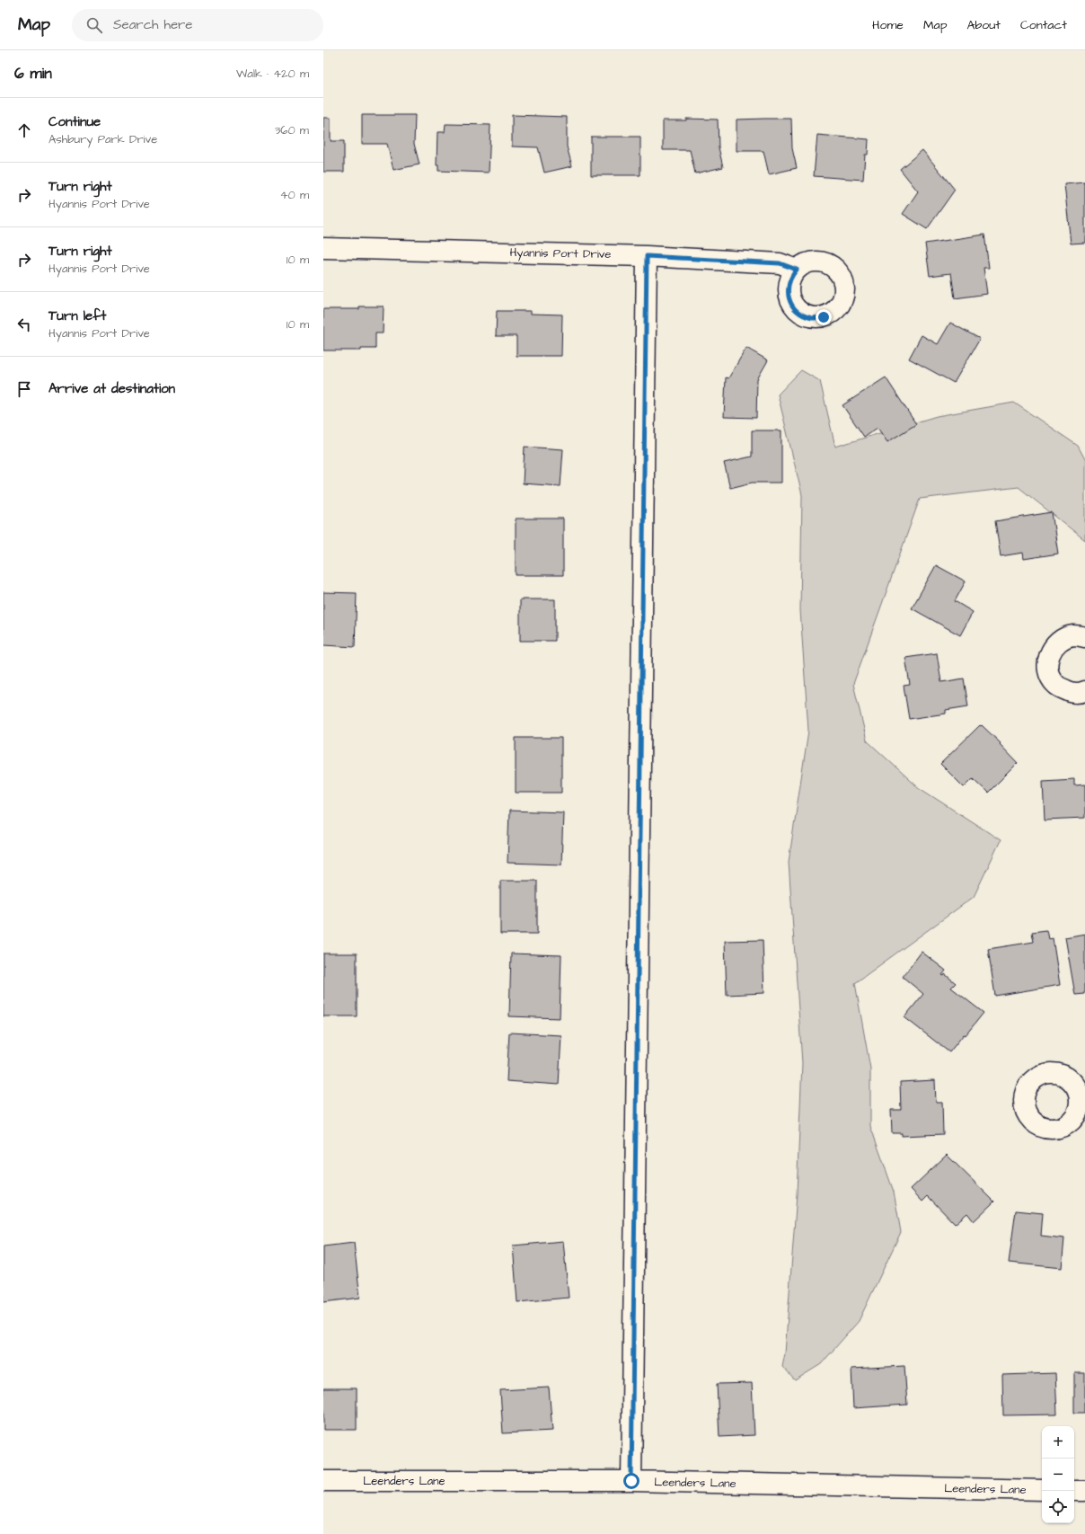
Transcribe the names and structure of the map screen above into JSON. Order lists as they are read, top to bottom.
{
  "streets": {
    "street": ["Hyannis Port Drive", "Leenders Lane"]
  },
  "page": {
    "header": "Map",
    "search": "Search here",
    "nav": [
      "Home",
      "Map",
      "About",
      "Contact"
    ],
    "heading": ["6 min", "Walk · 420 m"],
    "list": [
      ["Continue", "Ashbury Park Drive", "360 m"],
      ["Turn right", "Hyannis Port Drive", "40 m"],
      ["Turn right", "Hyannis Port Drive", "10 m"],
      ["Turn left", "Hyannis Port Drive", "10 m"],
      "Arrive at destination"
    ],
    "map_buttons": ["+", "−"]
  }
}
